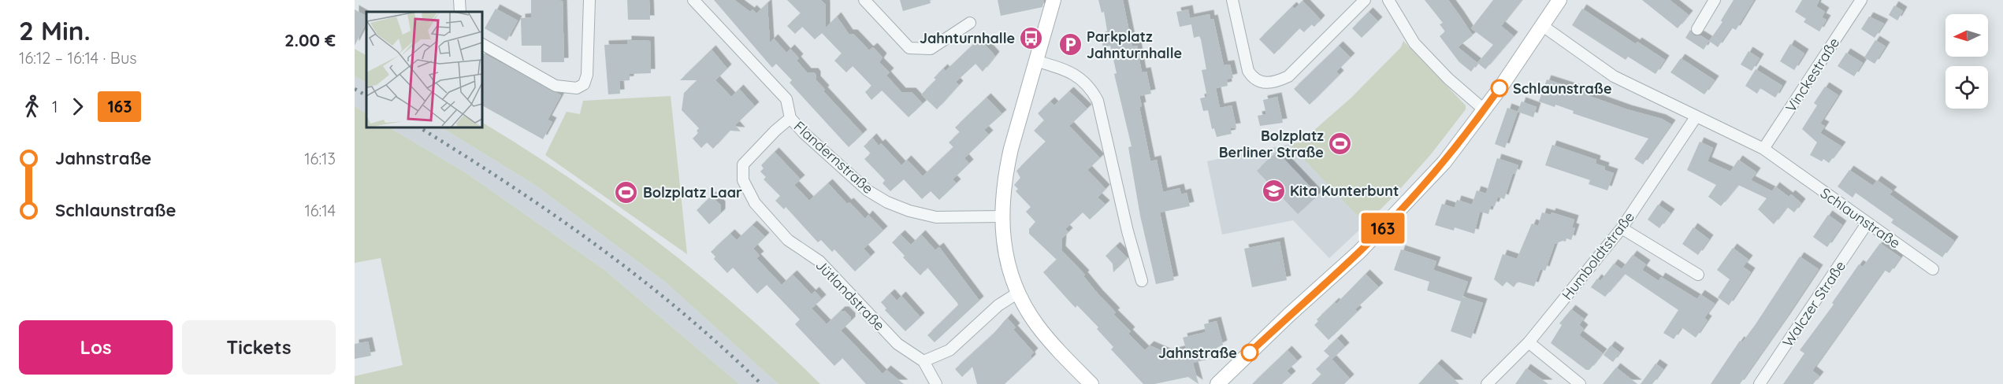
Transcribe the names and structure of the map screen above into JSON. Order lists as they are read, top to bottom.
{
  "streets": {
    "street": [
      "Vinckestraße",
      "Flandernstraße",
      "Schlaunstraße",
      "Humboldtstraße",
      "Jütlandstraße",
      "Walczer Straße"
    ]
  },
  "crossings": [
    ["Vinckestraße", "Schlaunstraße"],
    ["Flandernstraße", "Jütlandstraße"],
    ["Schlaunstraße", "Humboldtstraße"],
    ["Schlaunstraße", "Walczer Straße"]
  ],
  "places": {
    "bus stop": ["Jahnturnhalle"],
    "parking": ["Parkplatz Jahnturnhalle"],
    "other": ["Schlaunstraße", "Jahnstraße"],
    "sports": ["Bolzplatz Berliner Straße", "Bolzplatz Laar"],
    "school or university": ["Kita Kunterbunt"]
  },
  "lines": ["bus line 163"],
  "north": "left",
  "page": {
    "heading": ["2 Min.", "16:12 – 16:14 · Bus", "2.00 €"],
    "on_map": "163",
    "legs": ["1", "163"],
    "list": [
      {
        "name": "Jahnstraße",
        "value": "16:13"
      },
      {
        "name": "Schlaunstraße",
        "value": "16:14"
      }
    ],
    "buttons": ["Los", "Tickets"]
  }
}
